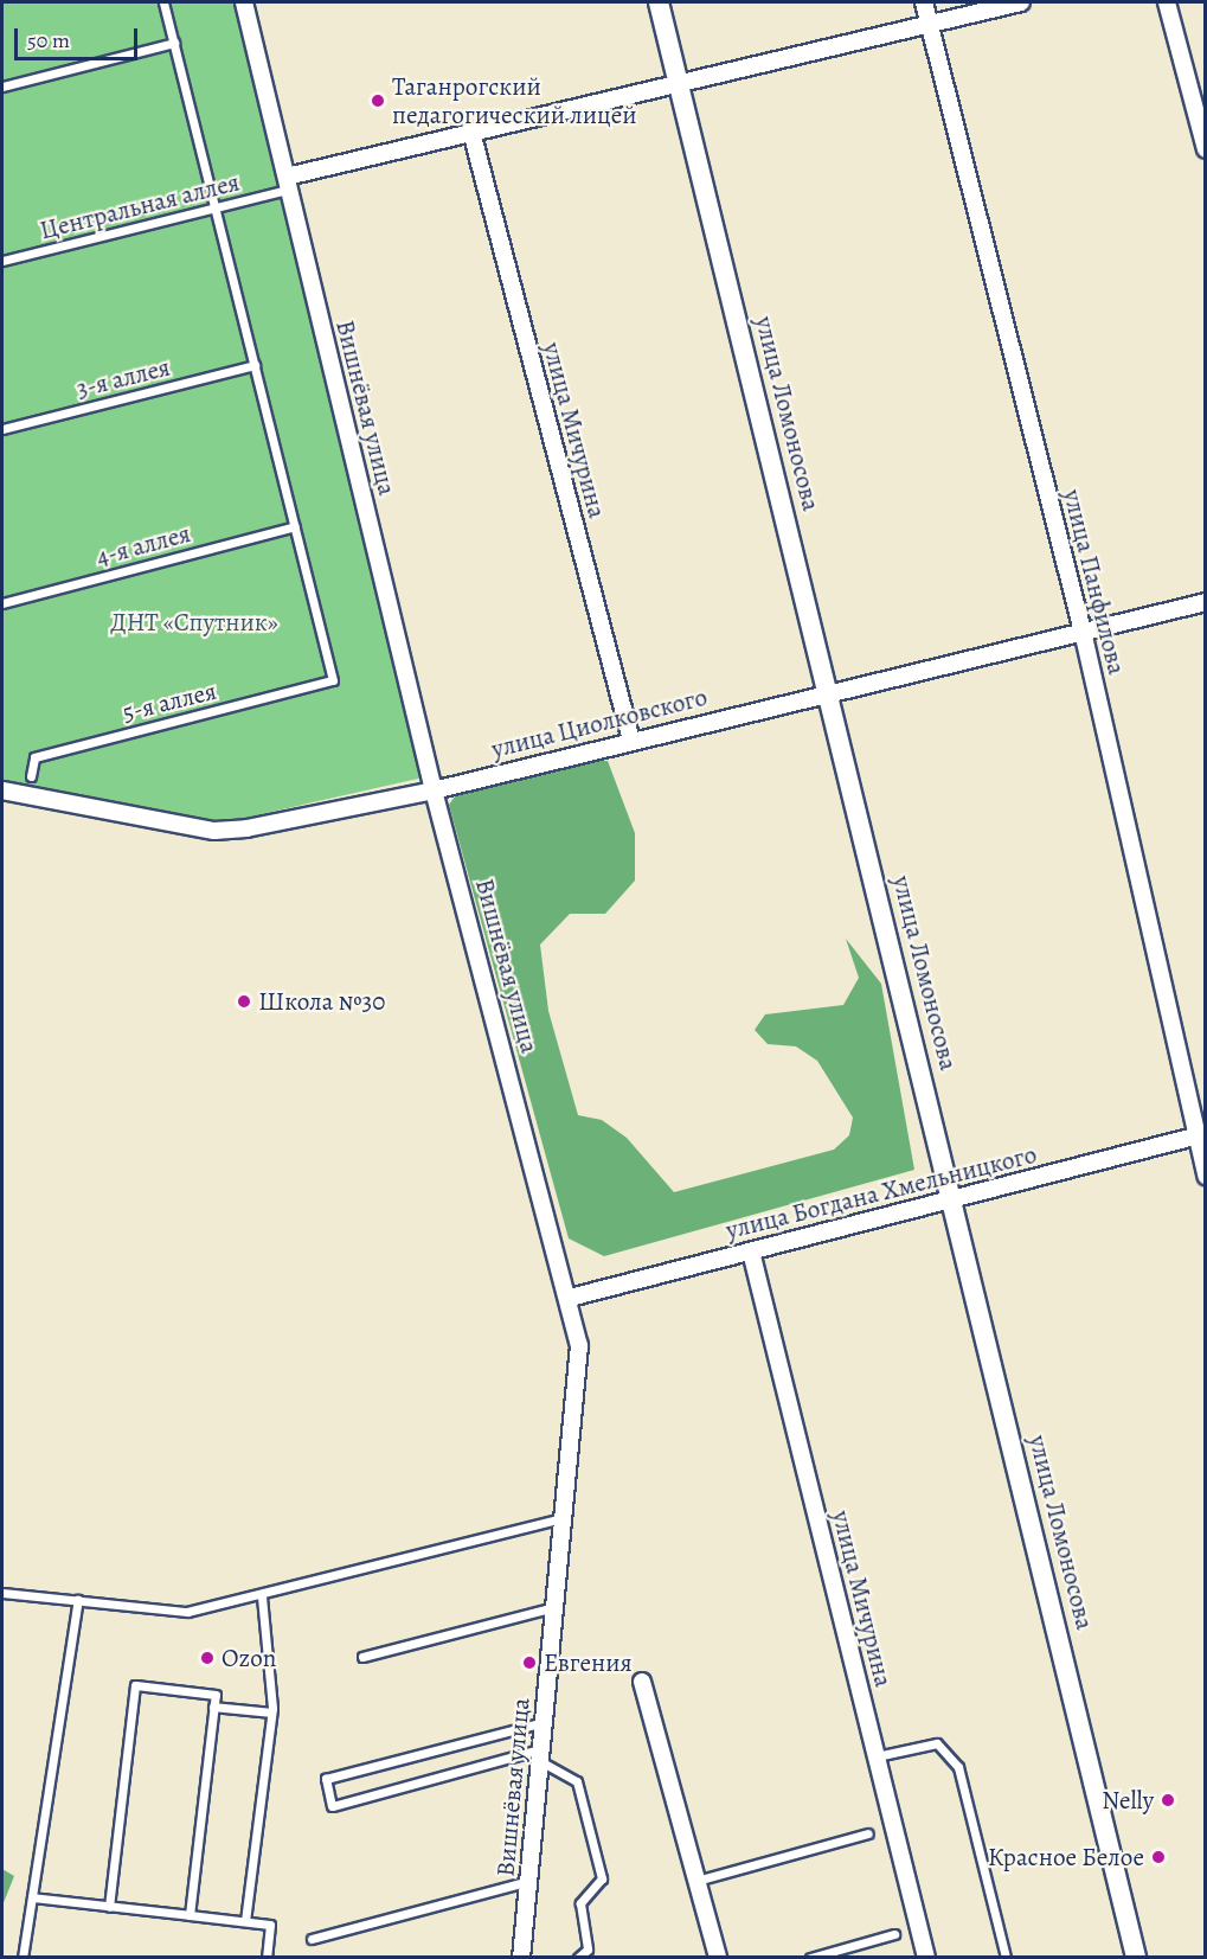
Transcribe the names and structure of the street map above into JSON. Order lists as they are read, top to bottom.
{
  "streets": {
    "street": [
      "Вишнёвая улица",
      "улица Ломоносова",
      "улица Мичурина",
      "улица Панфилова",
      "улица Циолковского",
      "улица Богдана Хмельницкого"
    ],
    "lane": [
      "Центральная аллея",
      "3-я аллея",
      "4-я аллея",
      "5-я аллея"
    ]
  },
  "crossings": [
    ["Центральная аллея", "Вишнёвая улица"],
    ["Вишнёвая улица", "улица Циолковского"],
    ["Вишнёвая улица", "улица Богдана Хмельницкого"],
    ["улица Ломоносова", "улица Циолковского"],
    ["улица Ломоносова", "улица Богдана Хмельницкого"],
    ["улица Мичурина", "улица Циолковского"],
    ["улица Мичурина", "улица Богдана Хмельницкого"],
    ["4-я аллея", "5-я аллея"],
    ["улица Панфилова", "улица Циолковского"],
    ["улица Панфилова", "улица Богдана Хмельницкого"]
  ],
  "parks": ["ДНТ «Спутник»"],
  "places": [
    "Таганрогский педагогический лицей",
    "Школа №30",
    "Ozon",
    "Евгения",
    "Nelly",
    "Красное Белое"
  ],
  "scale_bar": "50 m"
}
